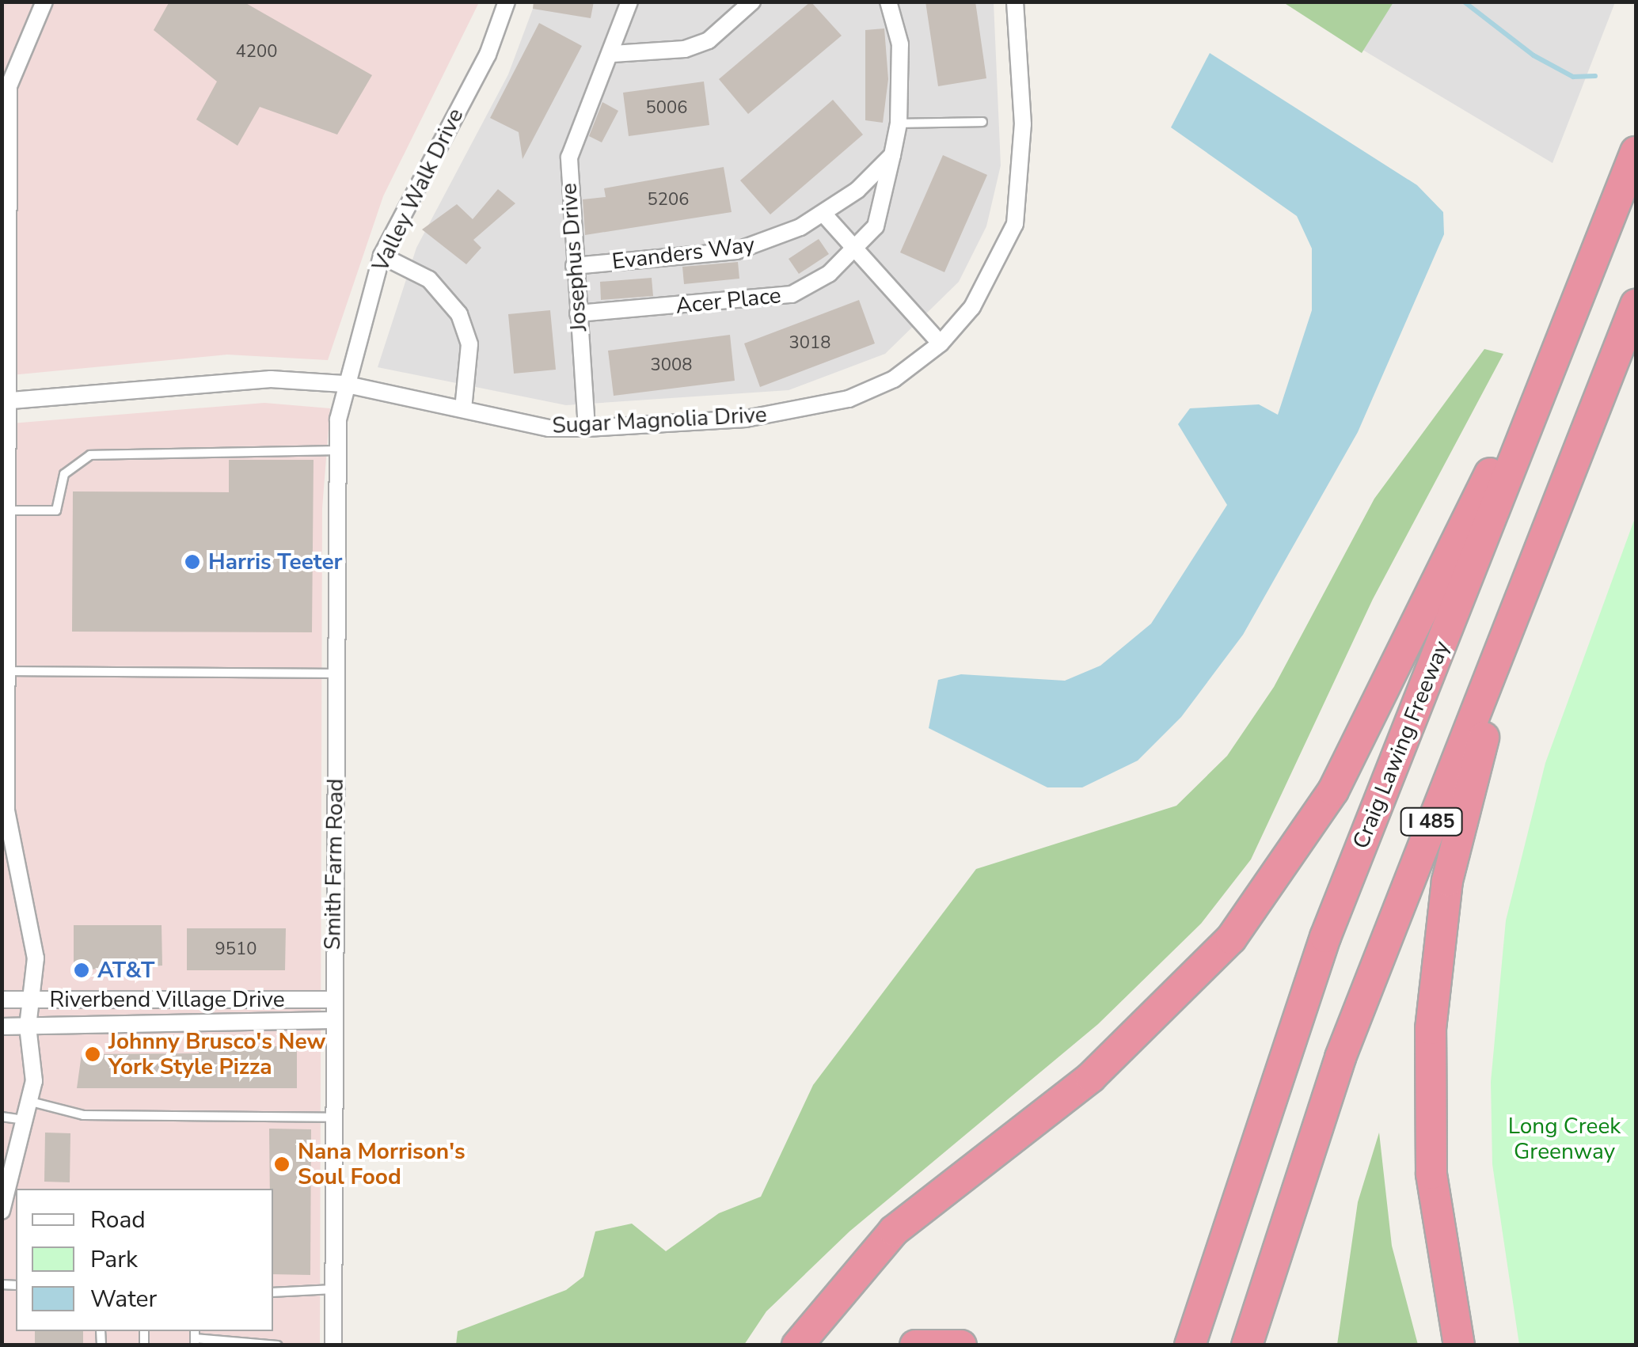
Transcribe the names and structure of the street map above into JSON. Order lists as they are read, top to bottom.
{
  "streets": {
    "highway": ["Craig Lawing Freeway", "I 485"],
    "street": [
      "Valley Walk Drive",
      "Evanders Way",
      "Josephus Drive",
      "Acer Place",
      "Sugar Magnolia Drive",
      "Smith Farm Road",
      "Riverbend Village Drive"
    ]
  },
  "crossings": [
    ["Valley Walk Drive", "Sugar Magnolia Drive"],
    ["Valley Walk Drive", "Smith Farm Road"],
    ["Evanders Way", "Josephus Drive"],
    ["Evanders Way", "Acer Place"],
    ["Josephus Drive", "Acer Place"],
    ["Josephus Drive", "Sugar Magnolia Drive"],
    ["Sugar Magnolia Drive", "Smith Farm Road"],
    ["Smith Farm Road", "Riverbend Village Drive"]
  ],
  "parks": ["Long Creek Greenway"],
  "places": [
    "Harris Teeter",
    "AT&T",
    "Johnny Brusco's New York Style Pizza",
    "Nana Morrison's Soul Food"
  ],
  "house_numbers": [
    "4200",
    "5006",
    "5206",
    "3018",
    "3008",
    "9510"
  ],
  "legend": ["Road", "Park", "Water"]
}
